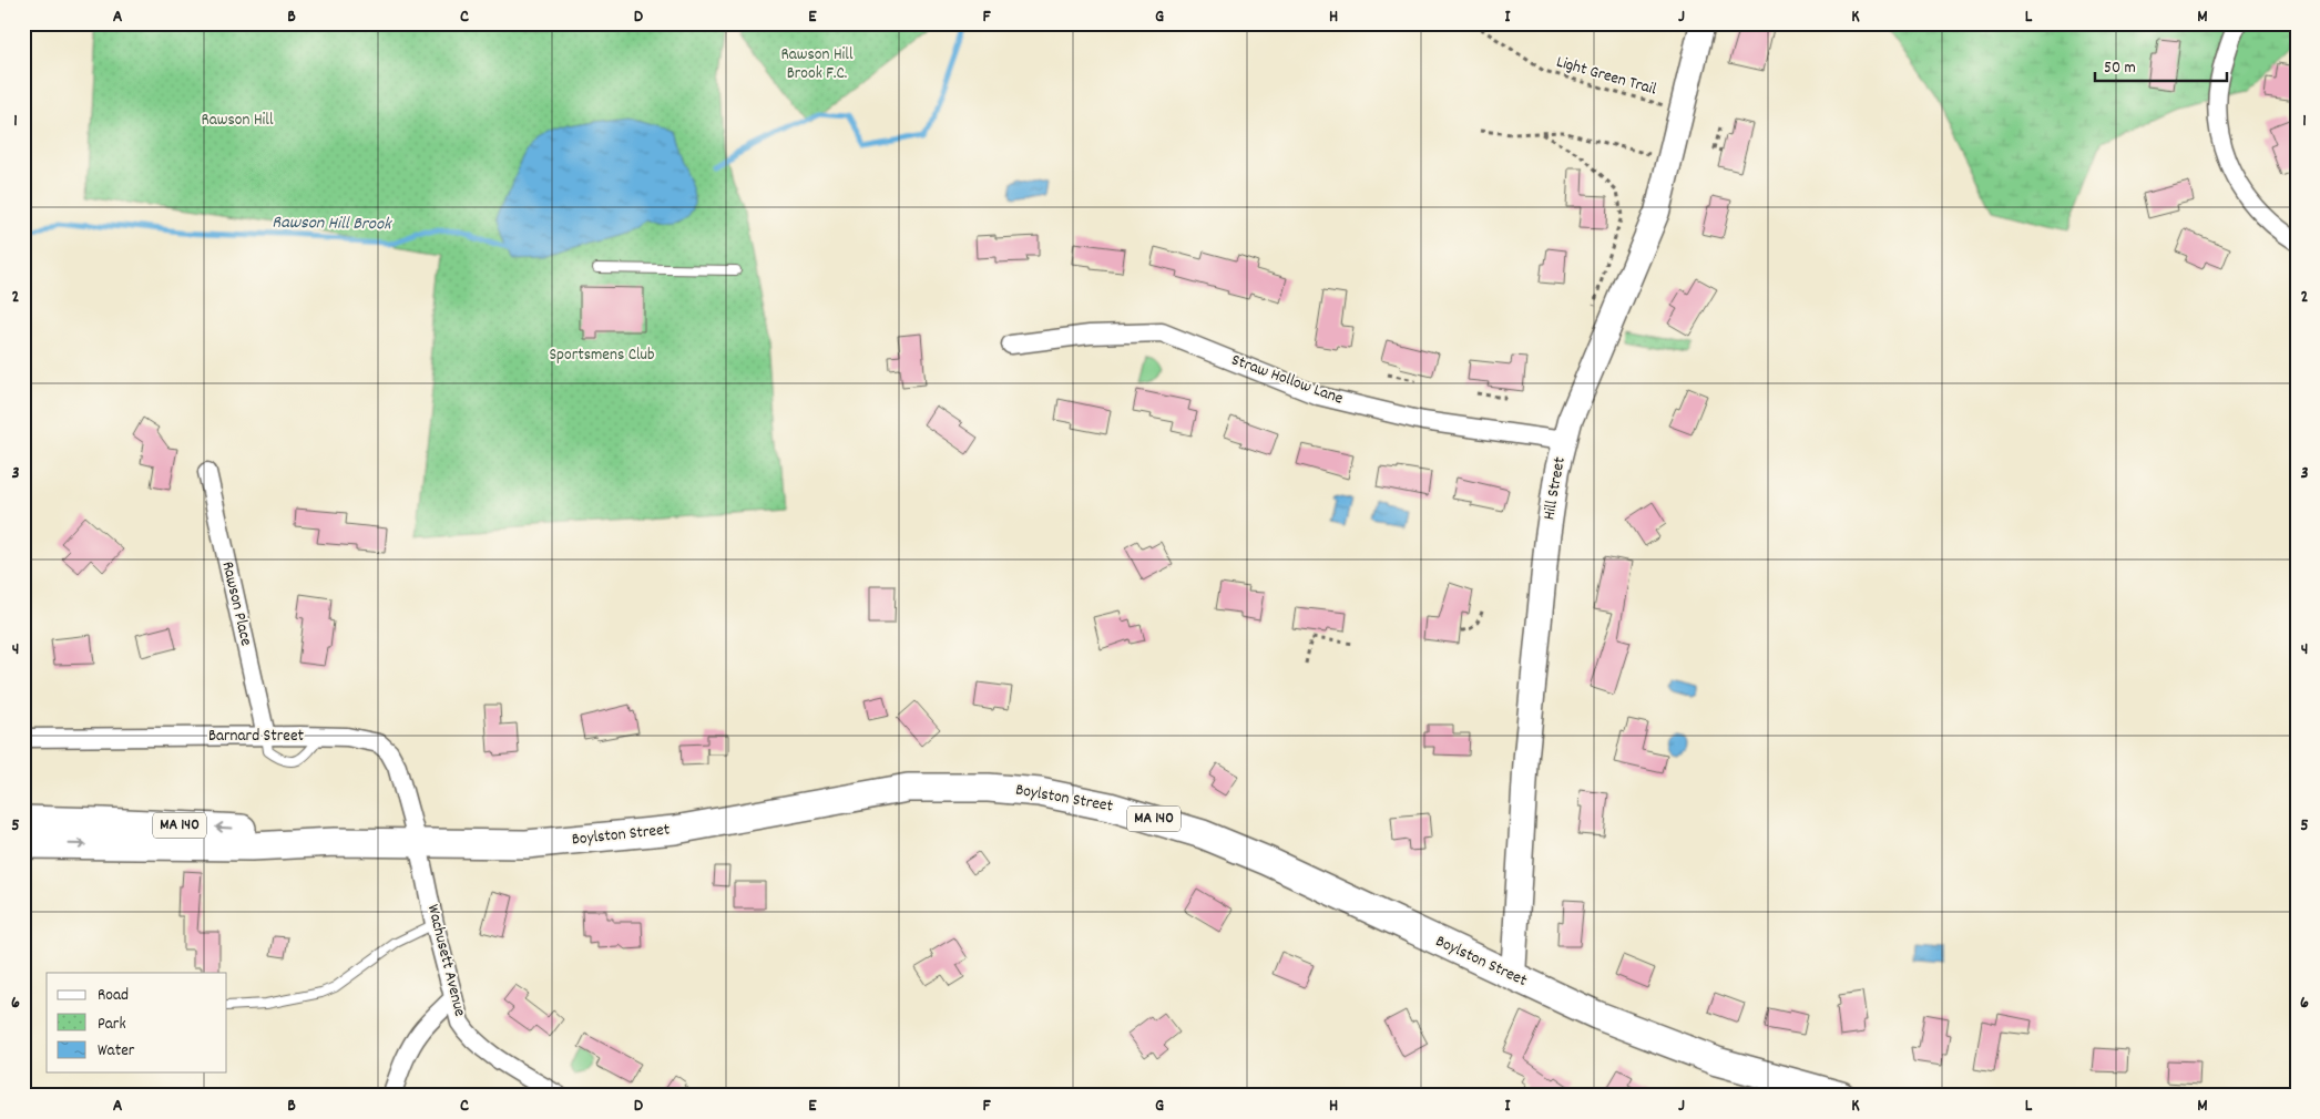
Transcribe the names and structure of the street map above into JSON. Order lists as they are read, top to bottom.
{
  "streets": {
    "main road": ["Boylston Street", "MA 140"],
    "street": [
      "Straw Hollow Lane",
      "Hill Street",
      "Rawson Place",
      "Barnard Street",
      "Wachusett Avenue"
    ],
    "path": ["Light Green Trail"]
  },
  "crossings": [
    ["Light Green Trail", "Hill Street"],
    ["Straw Hollow Lane", "Hill Street"],
    ["Hill Street", "Boylston Street"],
    ["Rawson Place", "Barnard Street"],
    ["Barnard Street", "Boylston Street"],
    ["Barnard Street", "Wachusett Avenue"],
    ["Boylston Street", "Wachusett Avenue"]
  ],
  "water": ["Rawson Hill Brook"],
  "parks": ["Rawson Hill Brook F.C.", "Rawson Hill", "Sportsmens Club"],
  "legend": ["Road", "Park", "Water"],
  "scale_bar": "50 m",
  "grid": {
    "columns": [
      "A",
      "B",
      "C",
      "D",
      "E",
      "F",
      "G",
      "H",
      "I",
      "J",
      "K",
      "L",
      "M"
    ],
    "rows": [
      "1",
      "2",
      "3",
      "4",
      "5",
      "6"
    ]
  }
}
